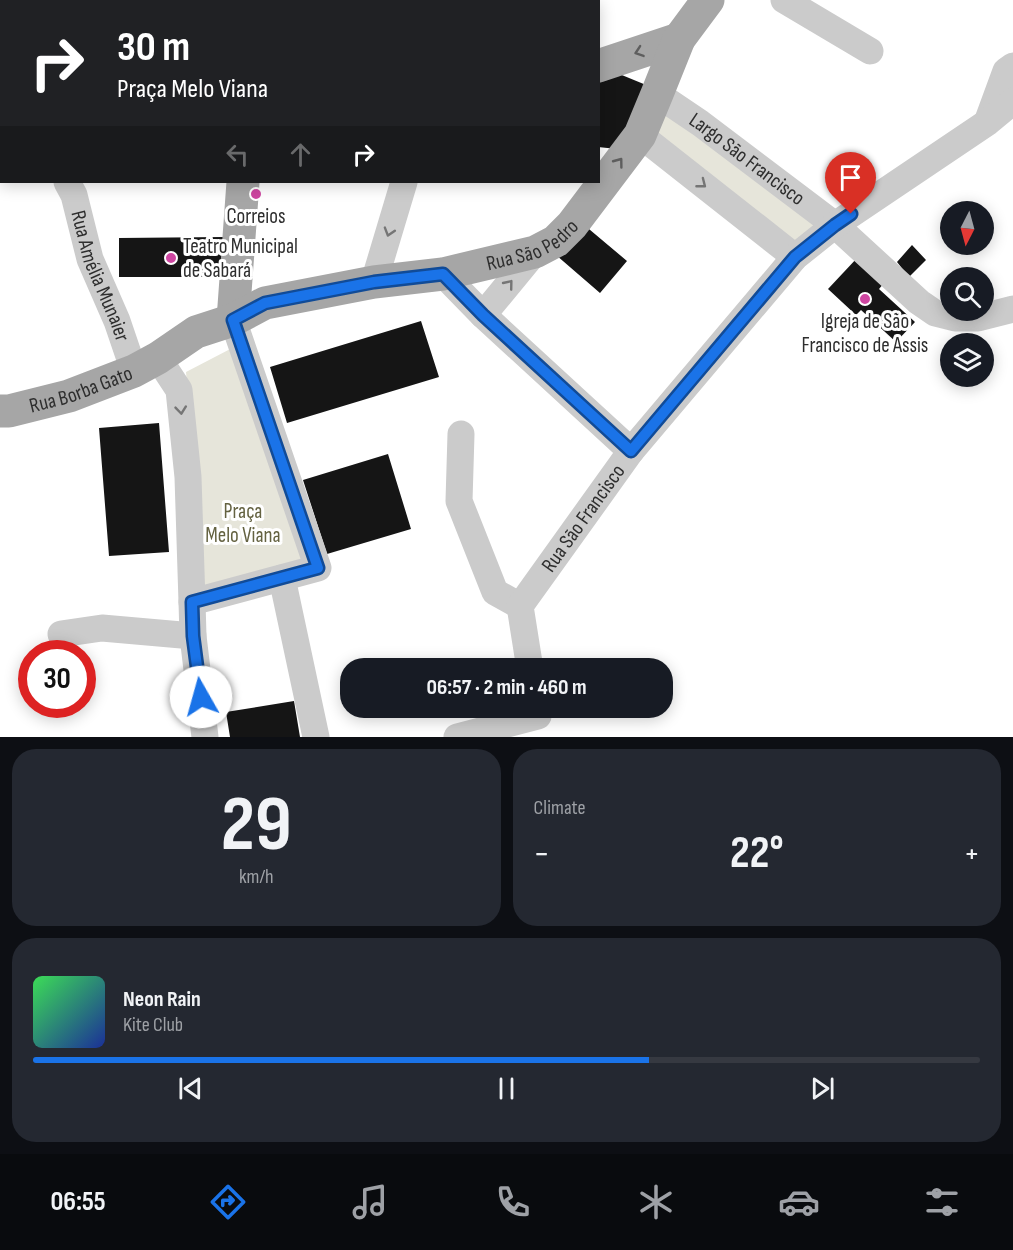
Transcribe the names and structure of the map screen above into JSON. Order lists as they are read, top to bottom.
{
  "streets": {
    "main road": ["Rua São Pedro", "Rua Borba Gato"],
    "street": ["Largo São Francisco", "Rua Amélia Munaier", "Rua São Francisco"]
  },
  "crossings": [
    ["Largo São Francisco", "Rua São Pedro"],
    ["Largo São Francisco", "Rua São Francisco"],
    ["Rua Amélia Munaier", "Rua Borba Gato"]
  ],
  "parks": ["Praça Melo Viana"],
  "places": ["Correios", "Teatro Municipal de Sabará", "Igreja de São Francisco de Assis"],
  "north": "bottom",
  "page": {
    "turn": ["30 m", "Praça Melo Viana"],
    "limit": "30",
    "trip": "06:57 · 2 min · 460 m",
    "tile": [
      ["29", "km/h"],
      "Climate"
    ],
    "heat": ["−", "22°", "+"],
    "song": ["Neon Rain", "Kite Club"],
    "tabs": "06:55"
  }
}
